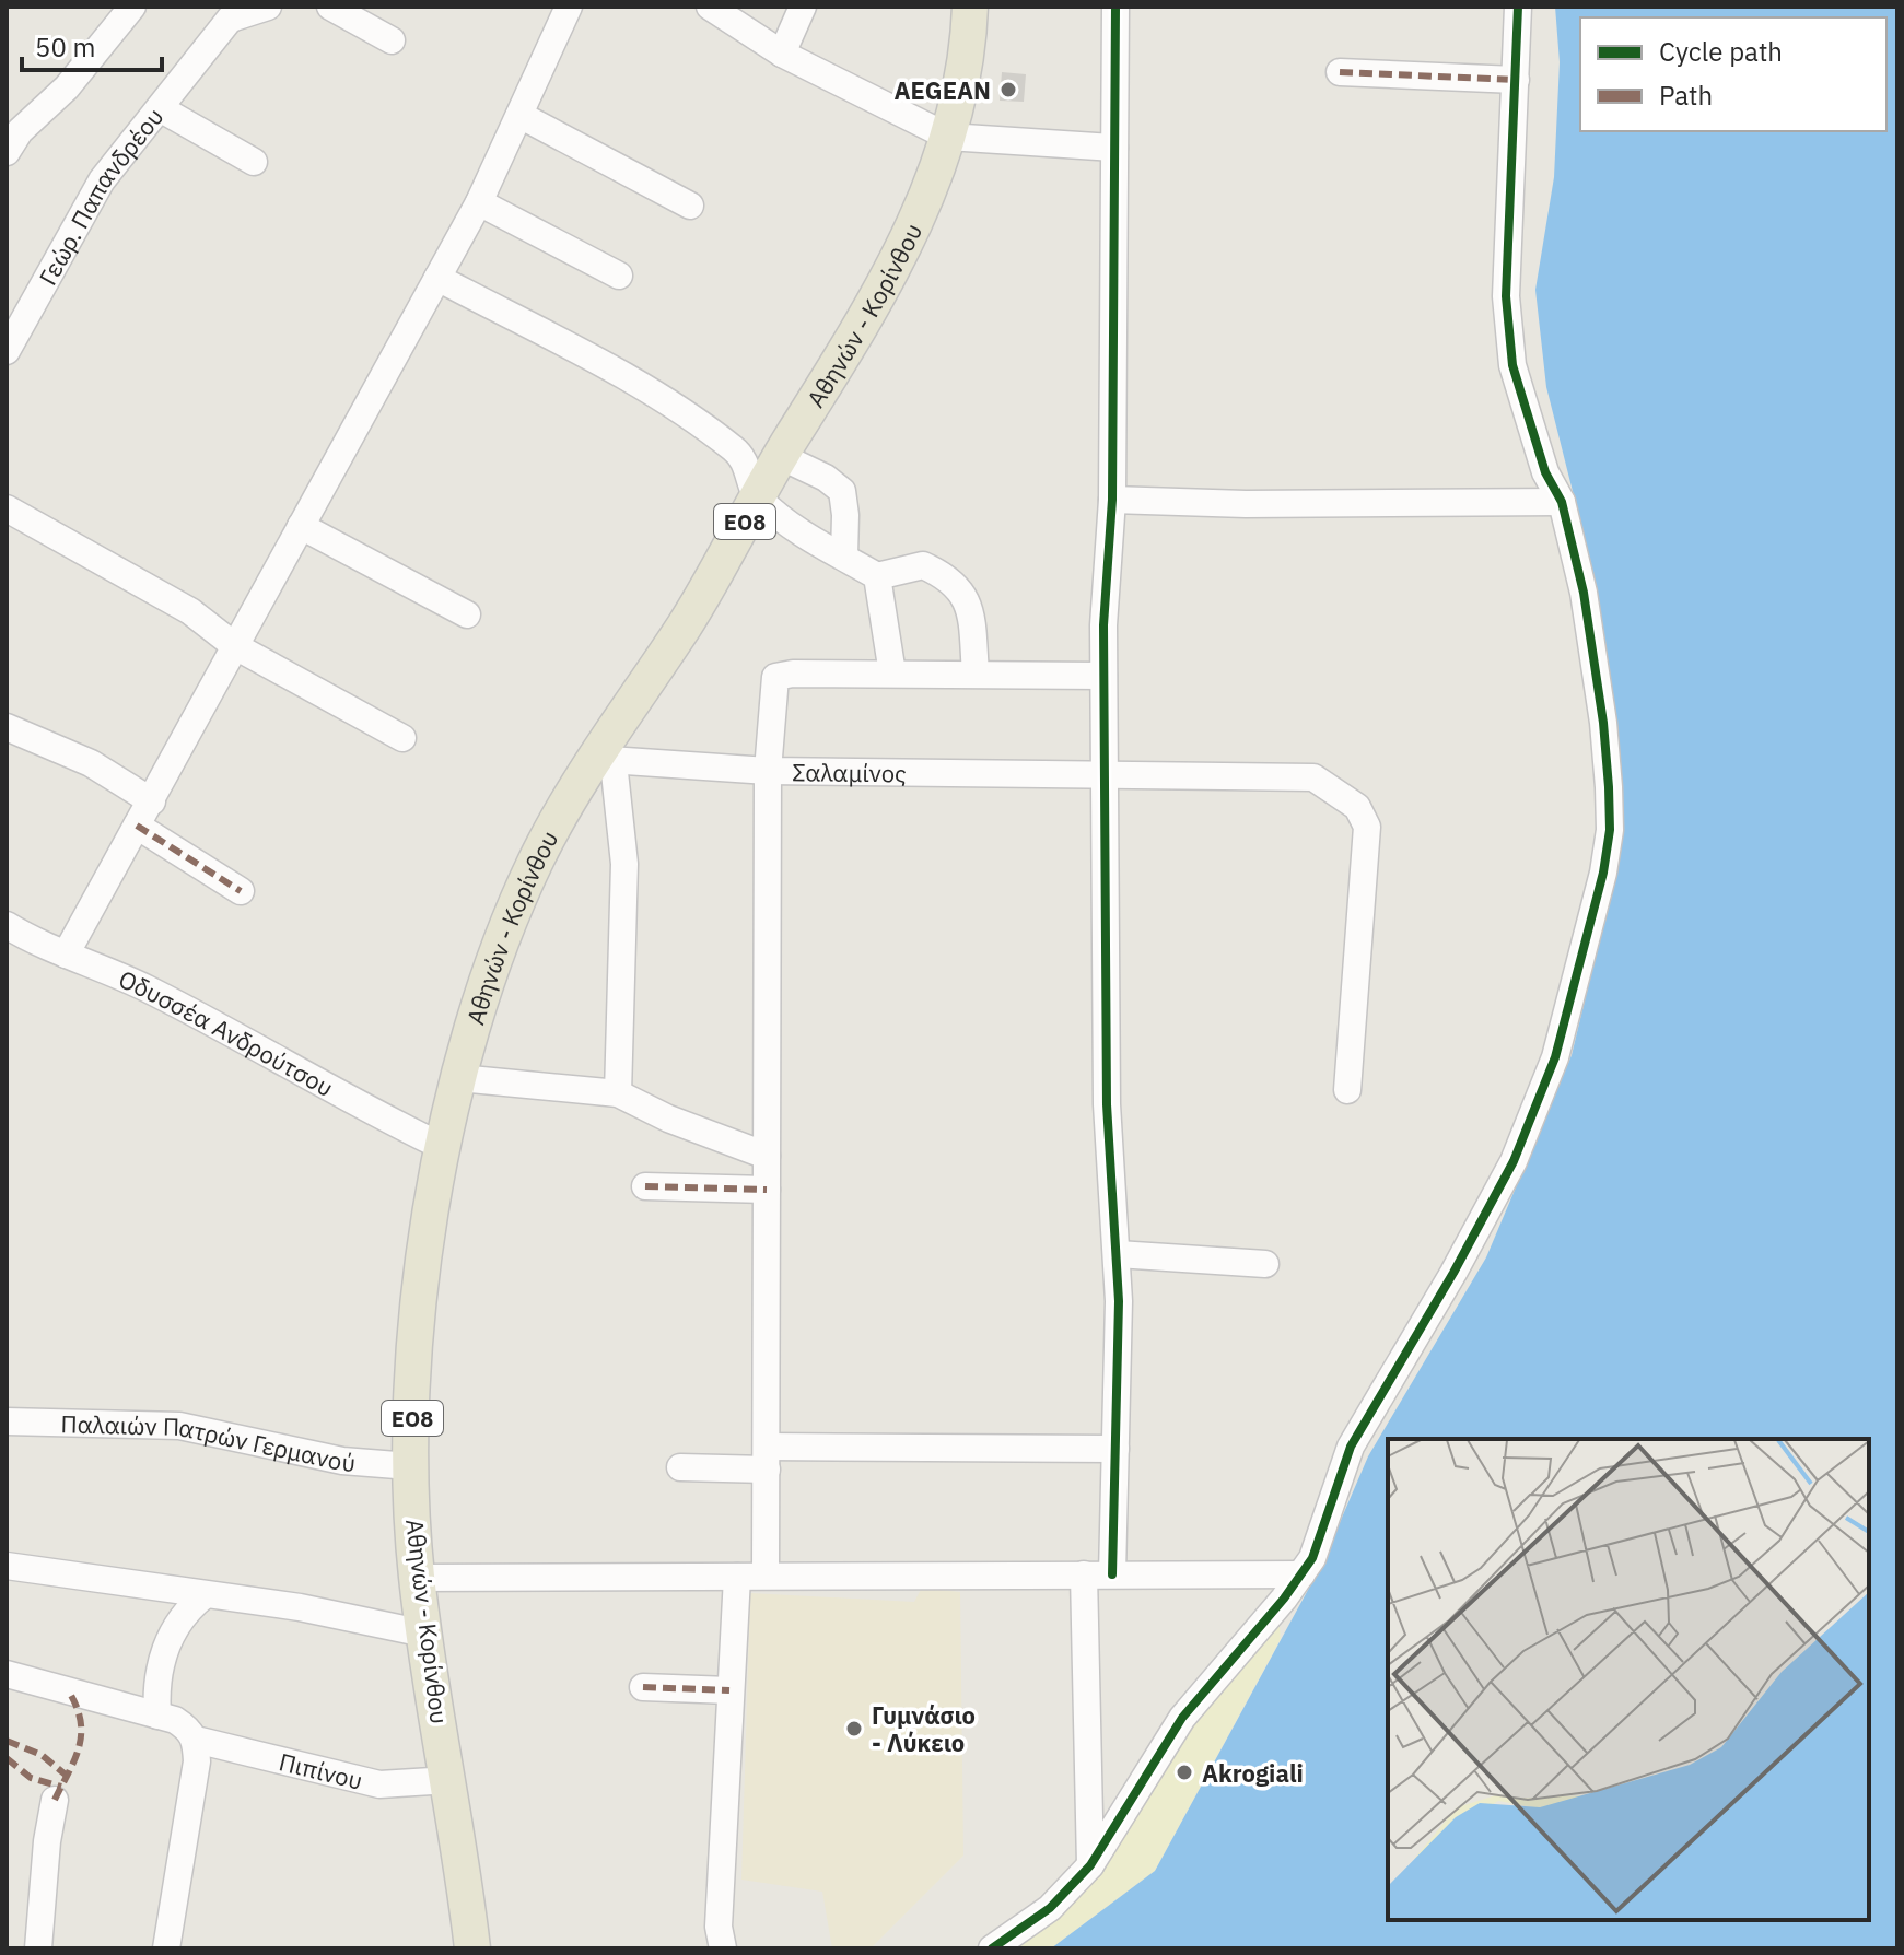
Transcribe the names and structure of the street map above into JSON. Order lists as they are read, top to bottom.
{
  "streets": {
    "main road": ["Αθηνών - Κορίνθου", "ΕΟ8"],
    "street": [
      "Γεώρ. Παπανδρέου",
      "Σαλαμίνος",
      "Οδυσσέα Ανδρούτσου",
      "Παλαιών Πατρών Γερμανού",
      "Πιπίνου"
    ]
  },
  "crossings": [
    ["Αθηνών - Κορίνθου", "Σαλαμίνος"],
    ["Αθηνών - Κορίνθου", "Οδυσσέα Ανδρούτσου"],
    ["Αθηνών - Κορίνθου", "Παλαιών Πατρών Γερμανού"],
    ["Αθηνών - Κορίνθου", "Πιπίνου"]
  ],
  "places": ["AEGEAN", "Γυμνάσιο - Λύκειο", "Akrogiali"],
  "legend": ["Cycle path", "Path"],
  "scale_bar": "50 m"
}
